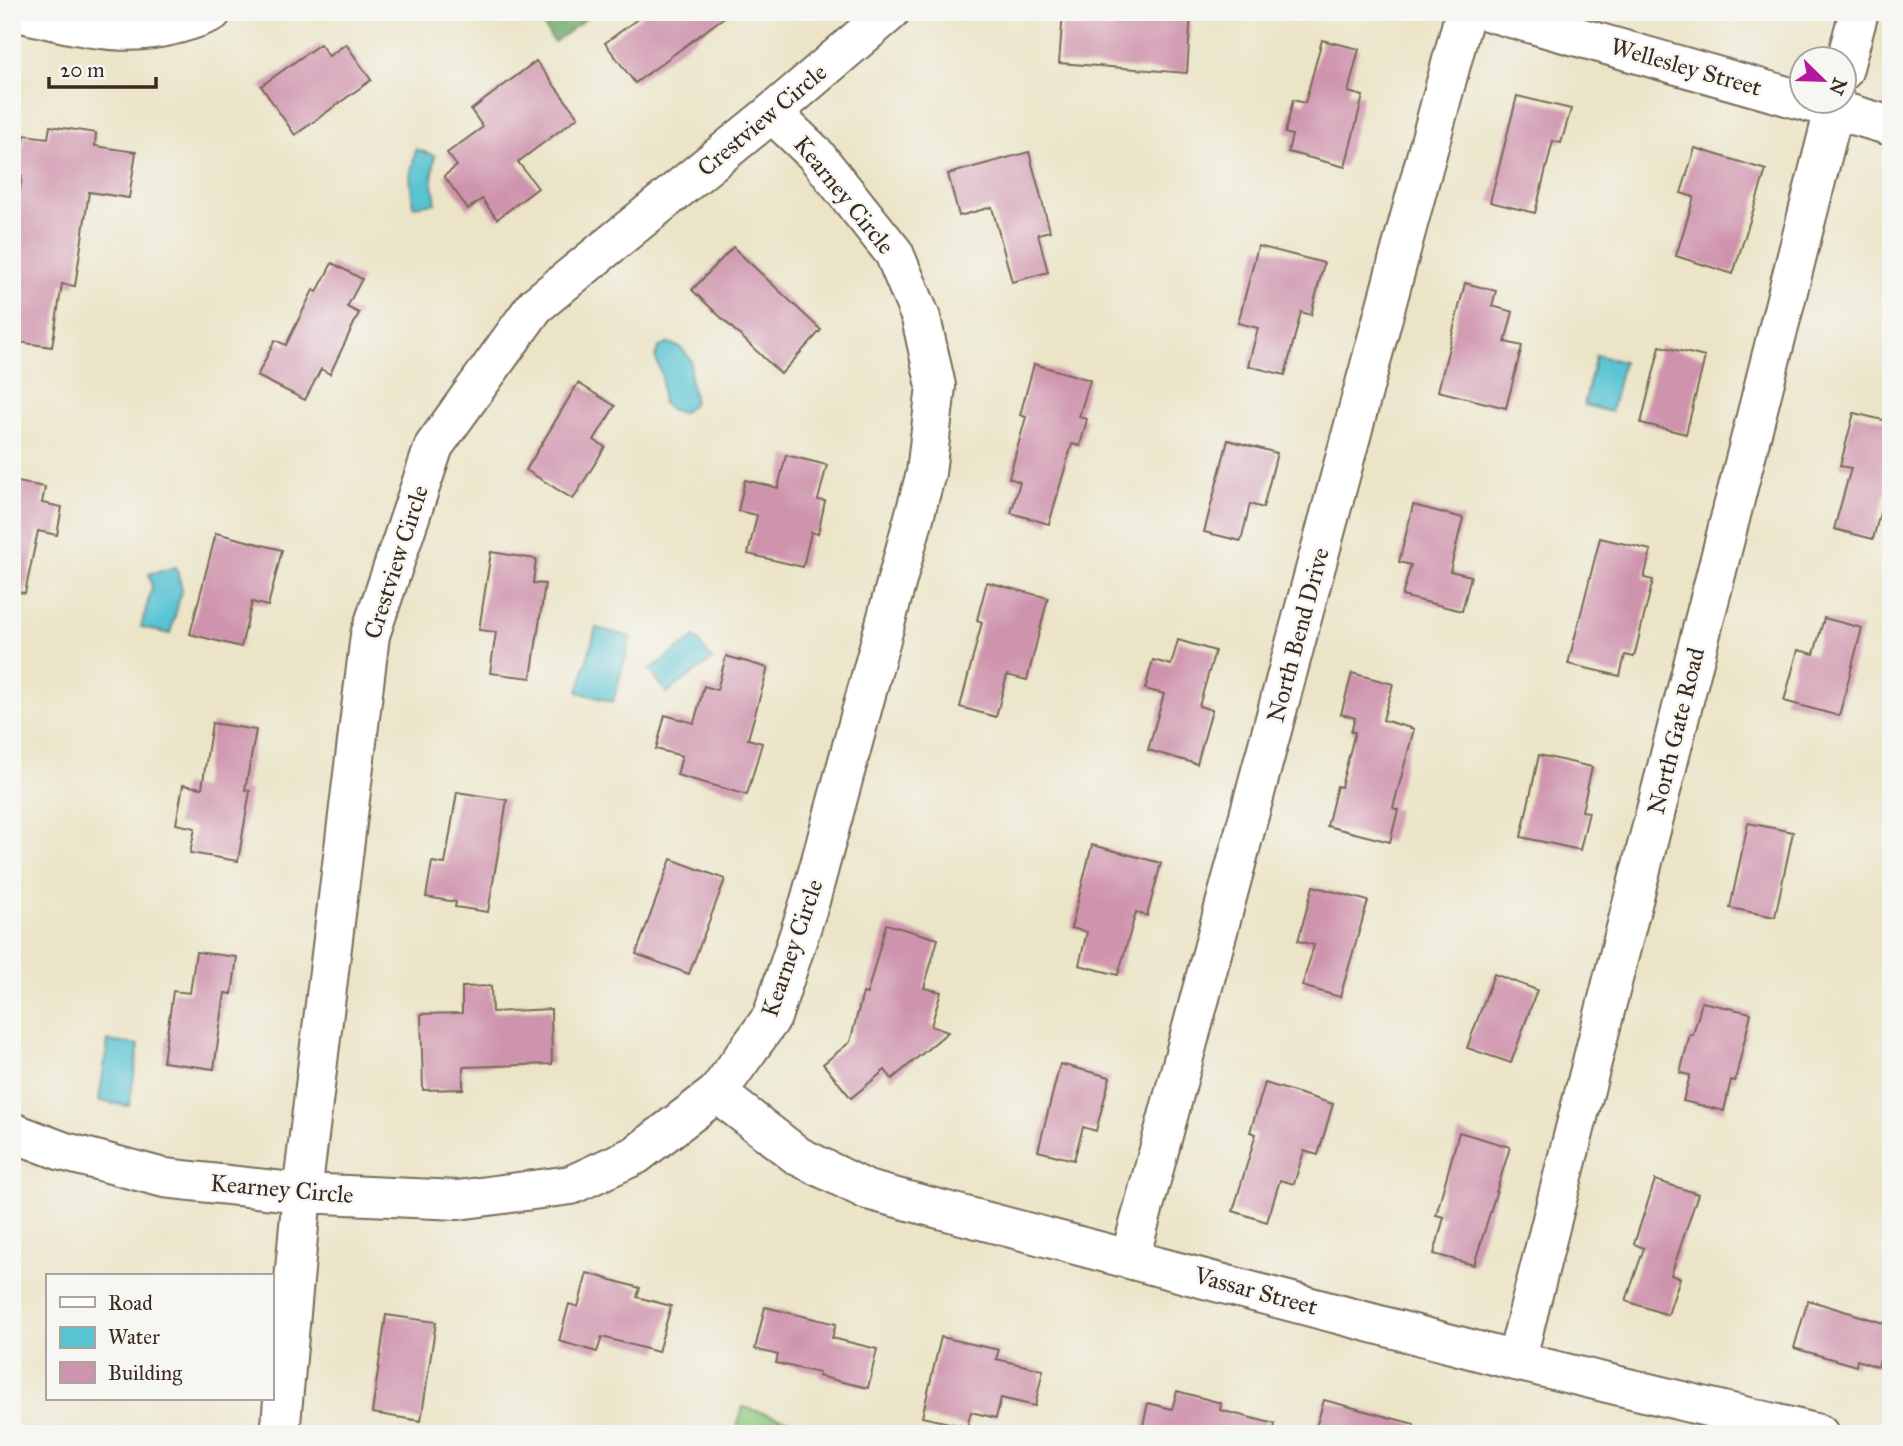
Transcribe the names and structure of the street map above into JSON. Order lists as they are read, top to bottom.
{
  "streets": {
    "street": [
      "Wellesley Street",
      "Crestview Circle",
      "Kearney Circle",
      "North Bend Drive",
      "North Gate Road",
      "Vassar Street"
    ]
  },
  "crossings": [
    ["Crestview Circle", "Kearney Circle"],
    ["Kearney Circle", "Vassar Street"],
    ["North Bend Drive", "Vassar Street"],
    ["North Gate Road", "Vassar Street"]
  ],
  "legend": ["Road", "Water", "Building"],
  "scale_bar": "20 m",
  "north": "bottom right"
}
